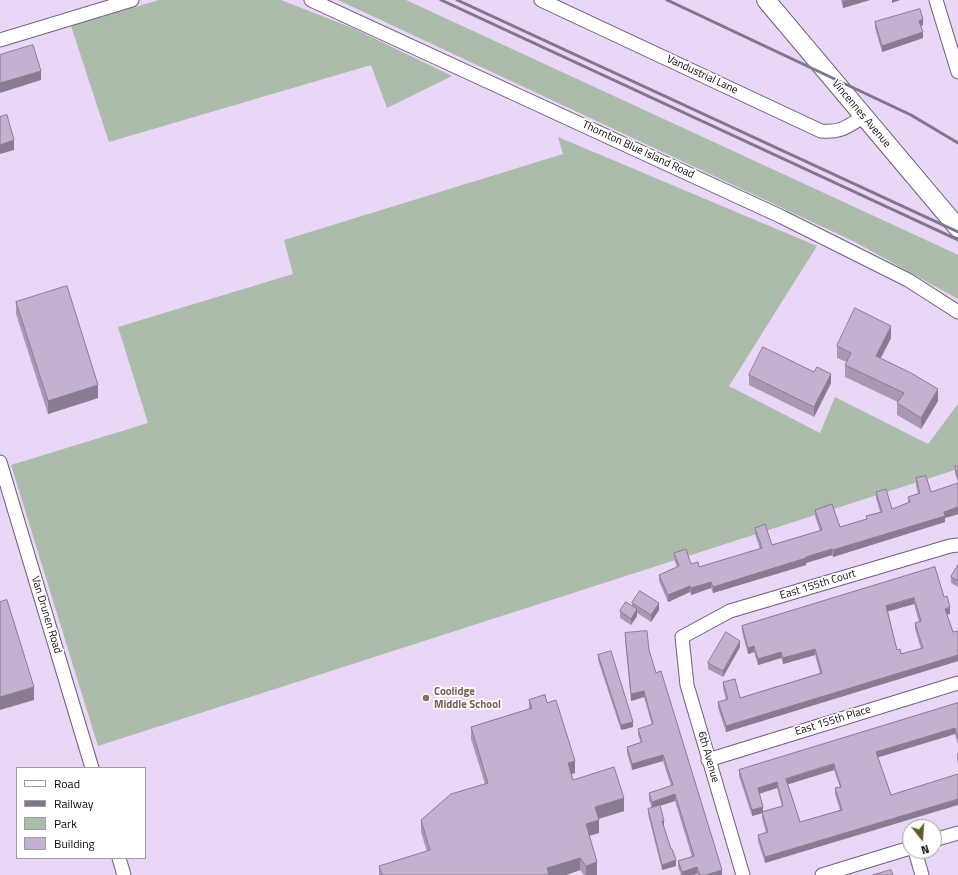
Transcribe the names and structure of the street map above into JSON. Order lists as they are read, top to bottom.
{
  "streets": {
    "street": [
      "Vandustrial Lane",
      "Vincennes Avenue",
      "Thornton Blue Island Road",
      "East 155th Court",
      "Van Drunen Road",
      "East 155th Place",
      "6th Avenue"
    ]
  },
  "crossings": [
    ["Vandustrial Lane", "Vincennes Avenue"],
    ["East 155th Court", "6th Avenue"],
    ["East 155th Place", "6th Avenue"]
  ],
  "places": ["Coolidge Middle School"],
  "legend": [
    "Road",
    "Railway",
    "Park",
    "Building"
  ],
  "north": "bottom"
}
